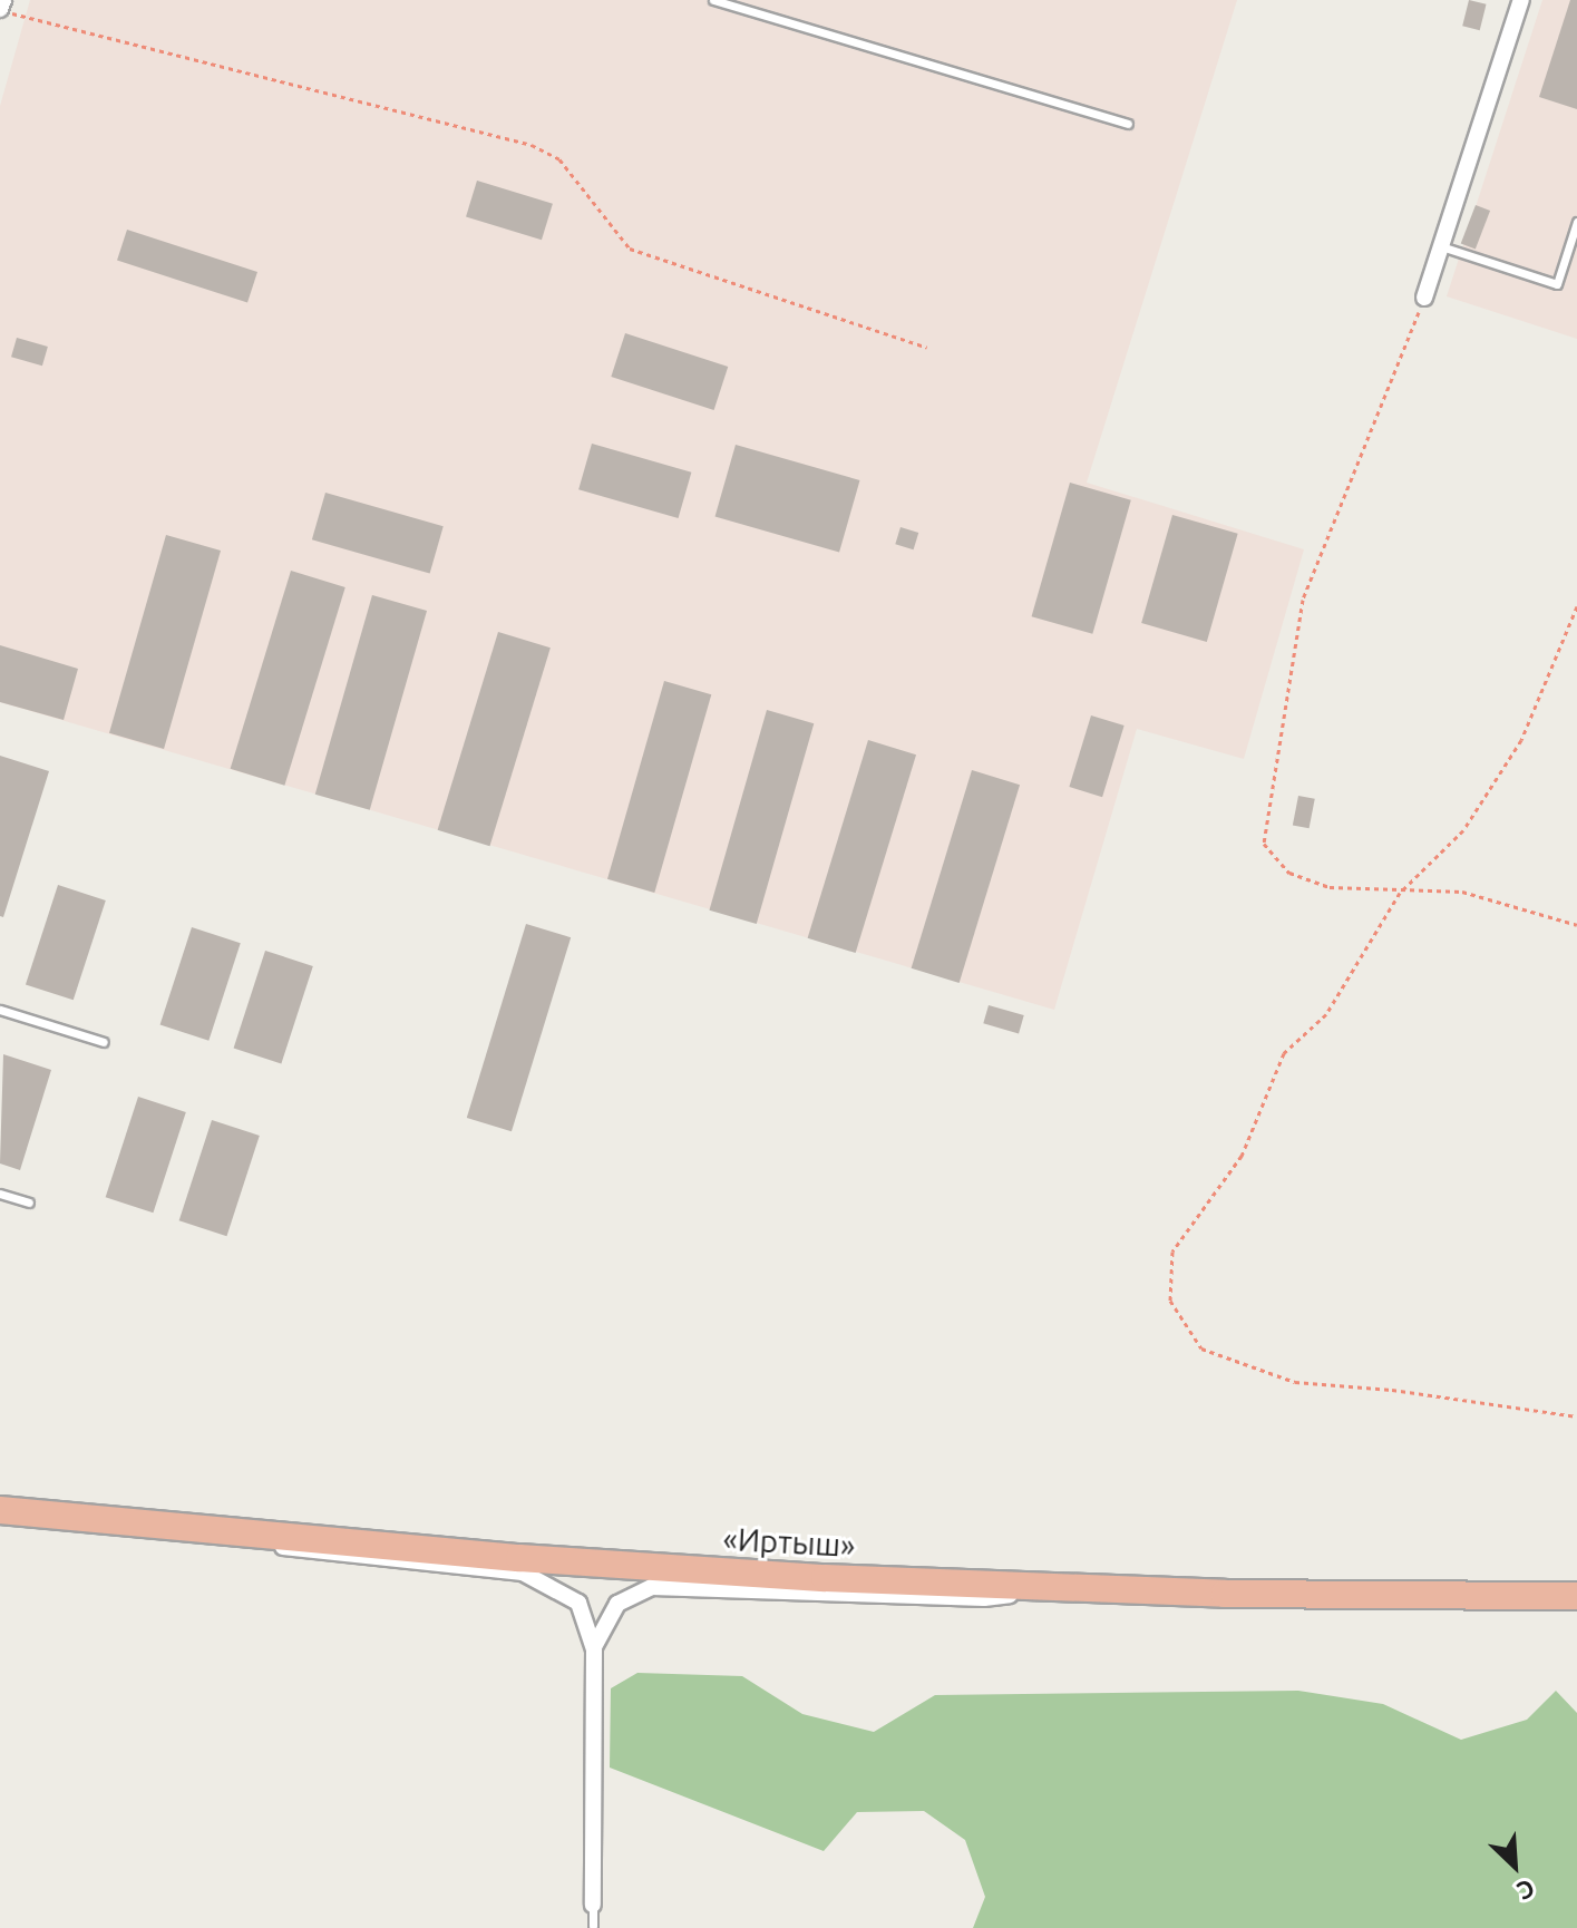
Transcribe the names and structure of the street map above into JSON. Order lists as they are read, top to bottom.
{
  "streets": {
    "highway": ["«Иртыш»"]
  },
  "north": "bottom right"
}
